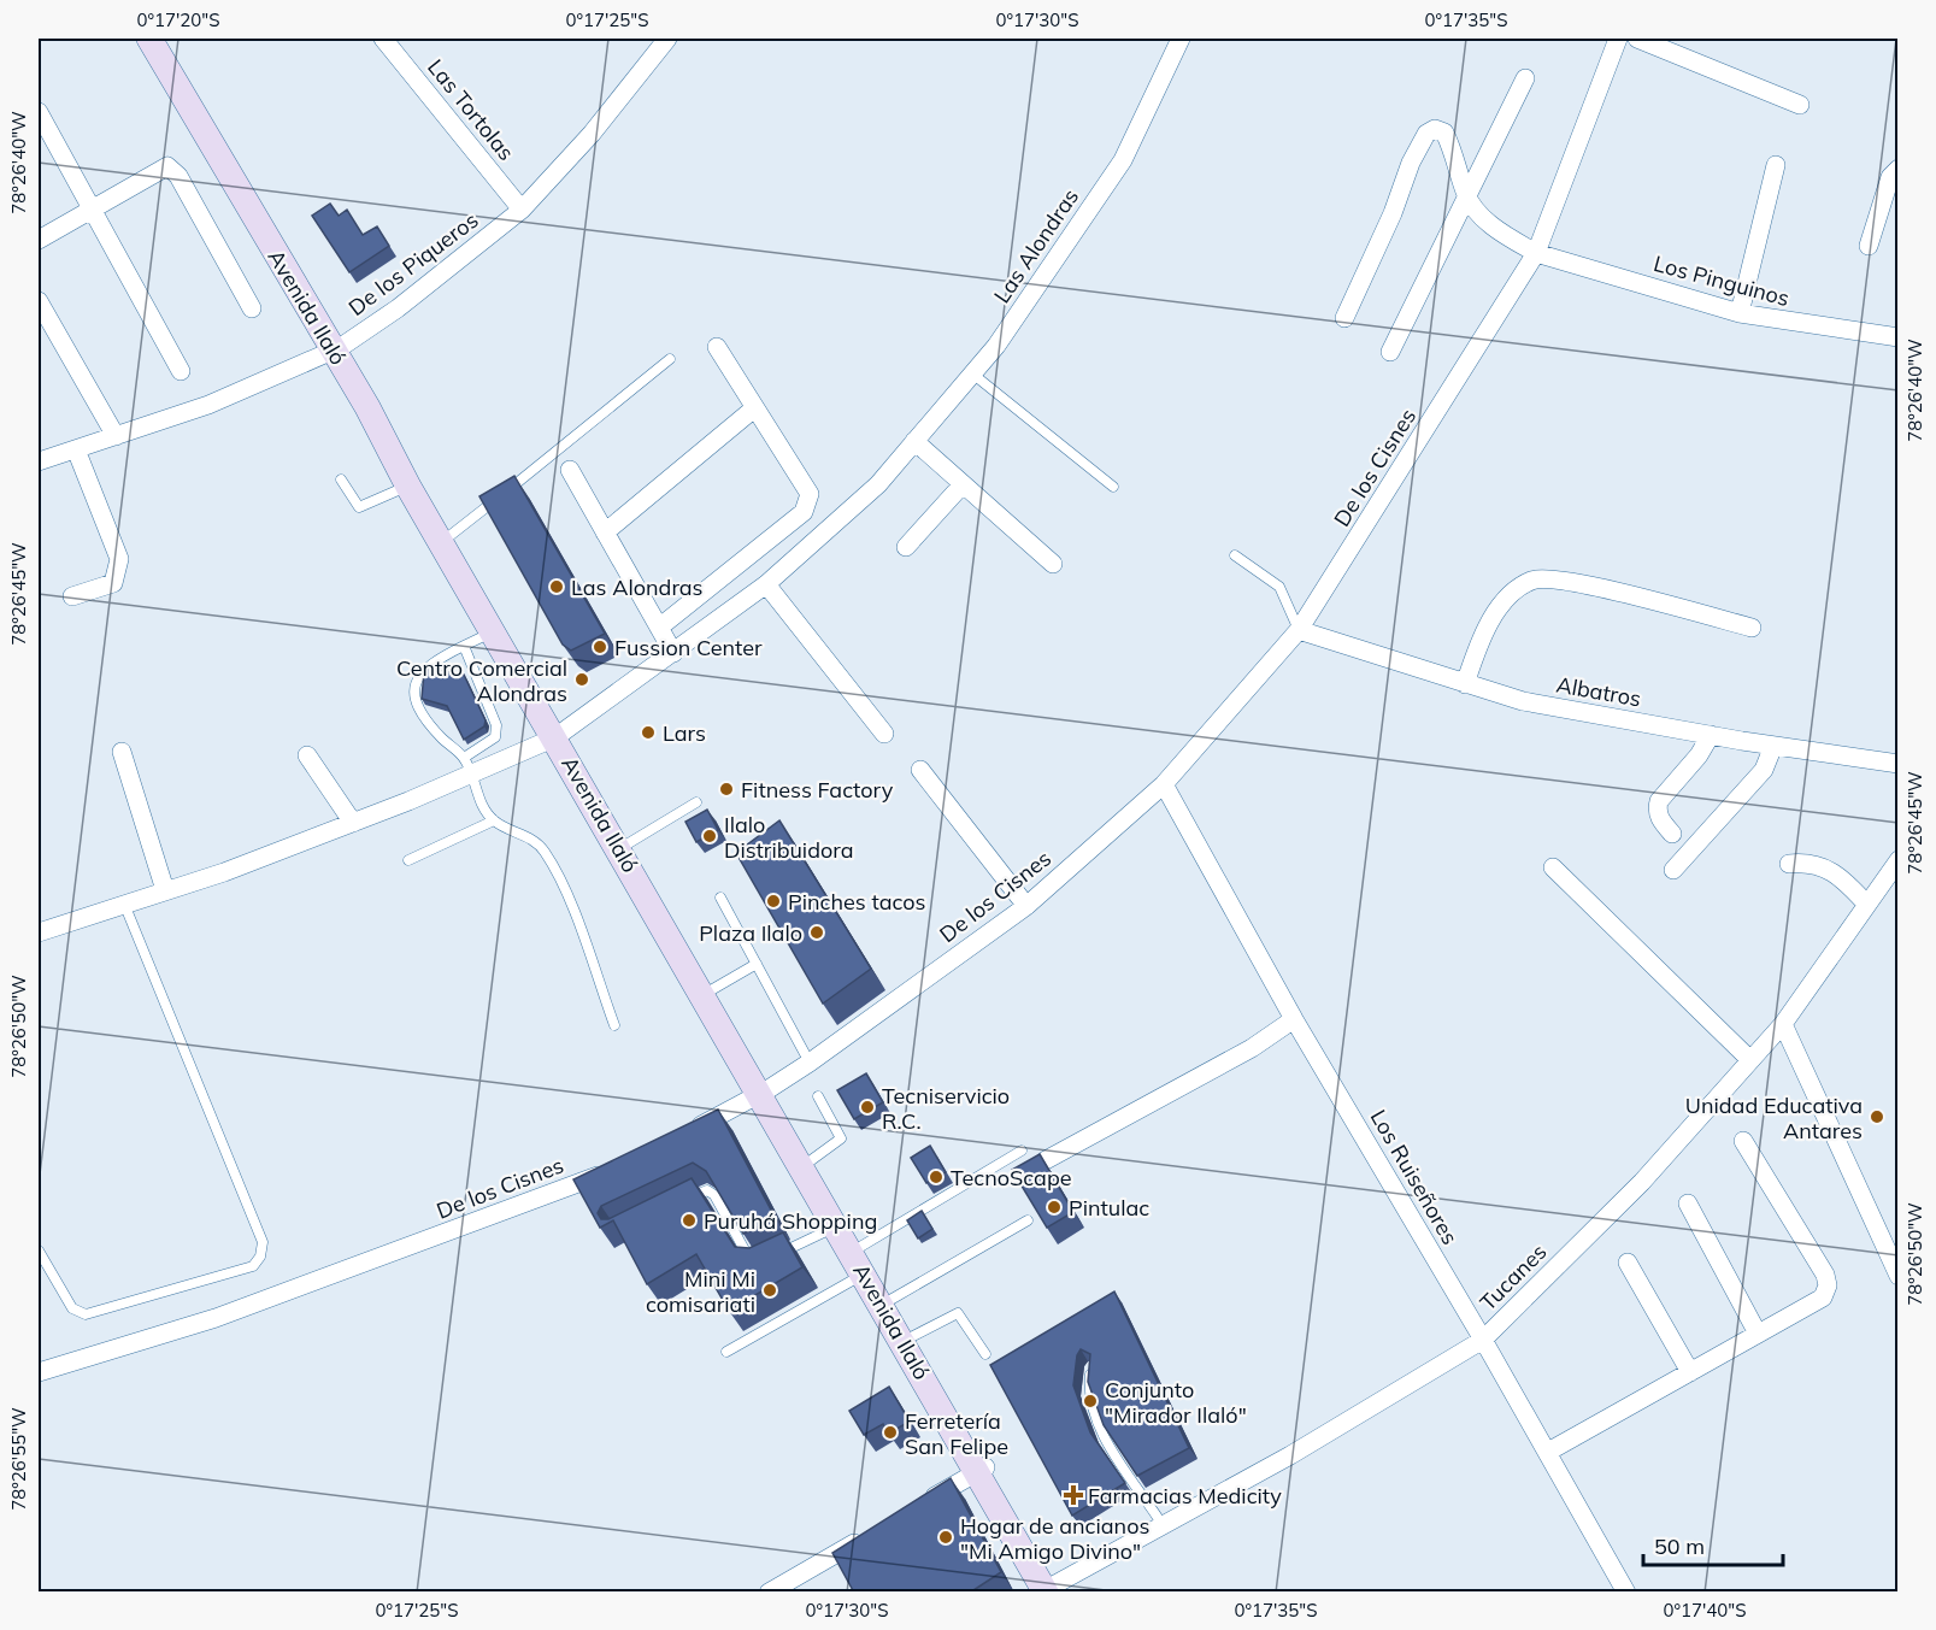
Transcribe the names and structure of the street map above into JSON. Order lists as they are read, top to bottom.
{
  "streets": {
    "main road": ["Avenida Ilaló"],
    "street": [
      "Las Tortolas",
      "Las Alondras",
      "De los Piqueros",
      "Los Pinguinos",
      "De los Cisnes",
      "Albatros",
      "Los Ruiseñores",
      "Tucanes"
    ]
  },
  "crossings": [
    ["Las Tortolas", "De los Piqueros"],
    ["Las Alondras", "Avenida Ilaló"],
    ["De los Piqueros", "Avenida Ilaló"],
    ["Los Pinguinos", "De los Cisnes"],
    ["Avenida Ilaló", "De los Cisnes"],
    ["Avenida Ilaló", "Tucanes"],
    ["De los Cisnes", "Albatros"],
    ["De los Cisnes", "Los Ruiseñores"],
    ["Los Ruiseñores", "Tucanes"]
  ],
  "places": {
    "other": [
      "Las Alondras",
      "Fussion Center",
      "Centro Comercial Alondras",
      "Lars",
      "Fitness Factory",
      "Ilalo Distribuidora",
      "Pinches tacos",
      "Plaza Ilalo",
      "Tecniservicio R.C.",
      "Unidad Educativa Antares",
      "TecnoScape",
      "Pintulac",
      "Puruhá Shopping",
      "Mini Mi comisariati",
      "Conjunto \"Mirador Ilaló\"",
      "Ferretería San Felipe",
      "Hogar de ancianos \"Mi Amigo Divino\""
    ],
    "health": ["Farmacias Medicity"]
  },
  "scale_bar": "50 m",
  "coordinates": [
    "0°17'20\"S",
    "0°17'25\"S",
    "0°17'30\"S",
    "0°17'35\"S",
    "78°26'40\"W",
    "78°26'45\"W",
    "78°26'50\"W",
    "78°26'55\"W",
    "0°17'40\"S"
  ]
}
